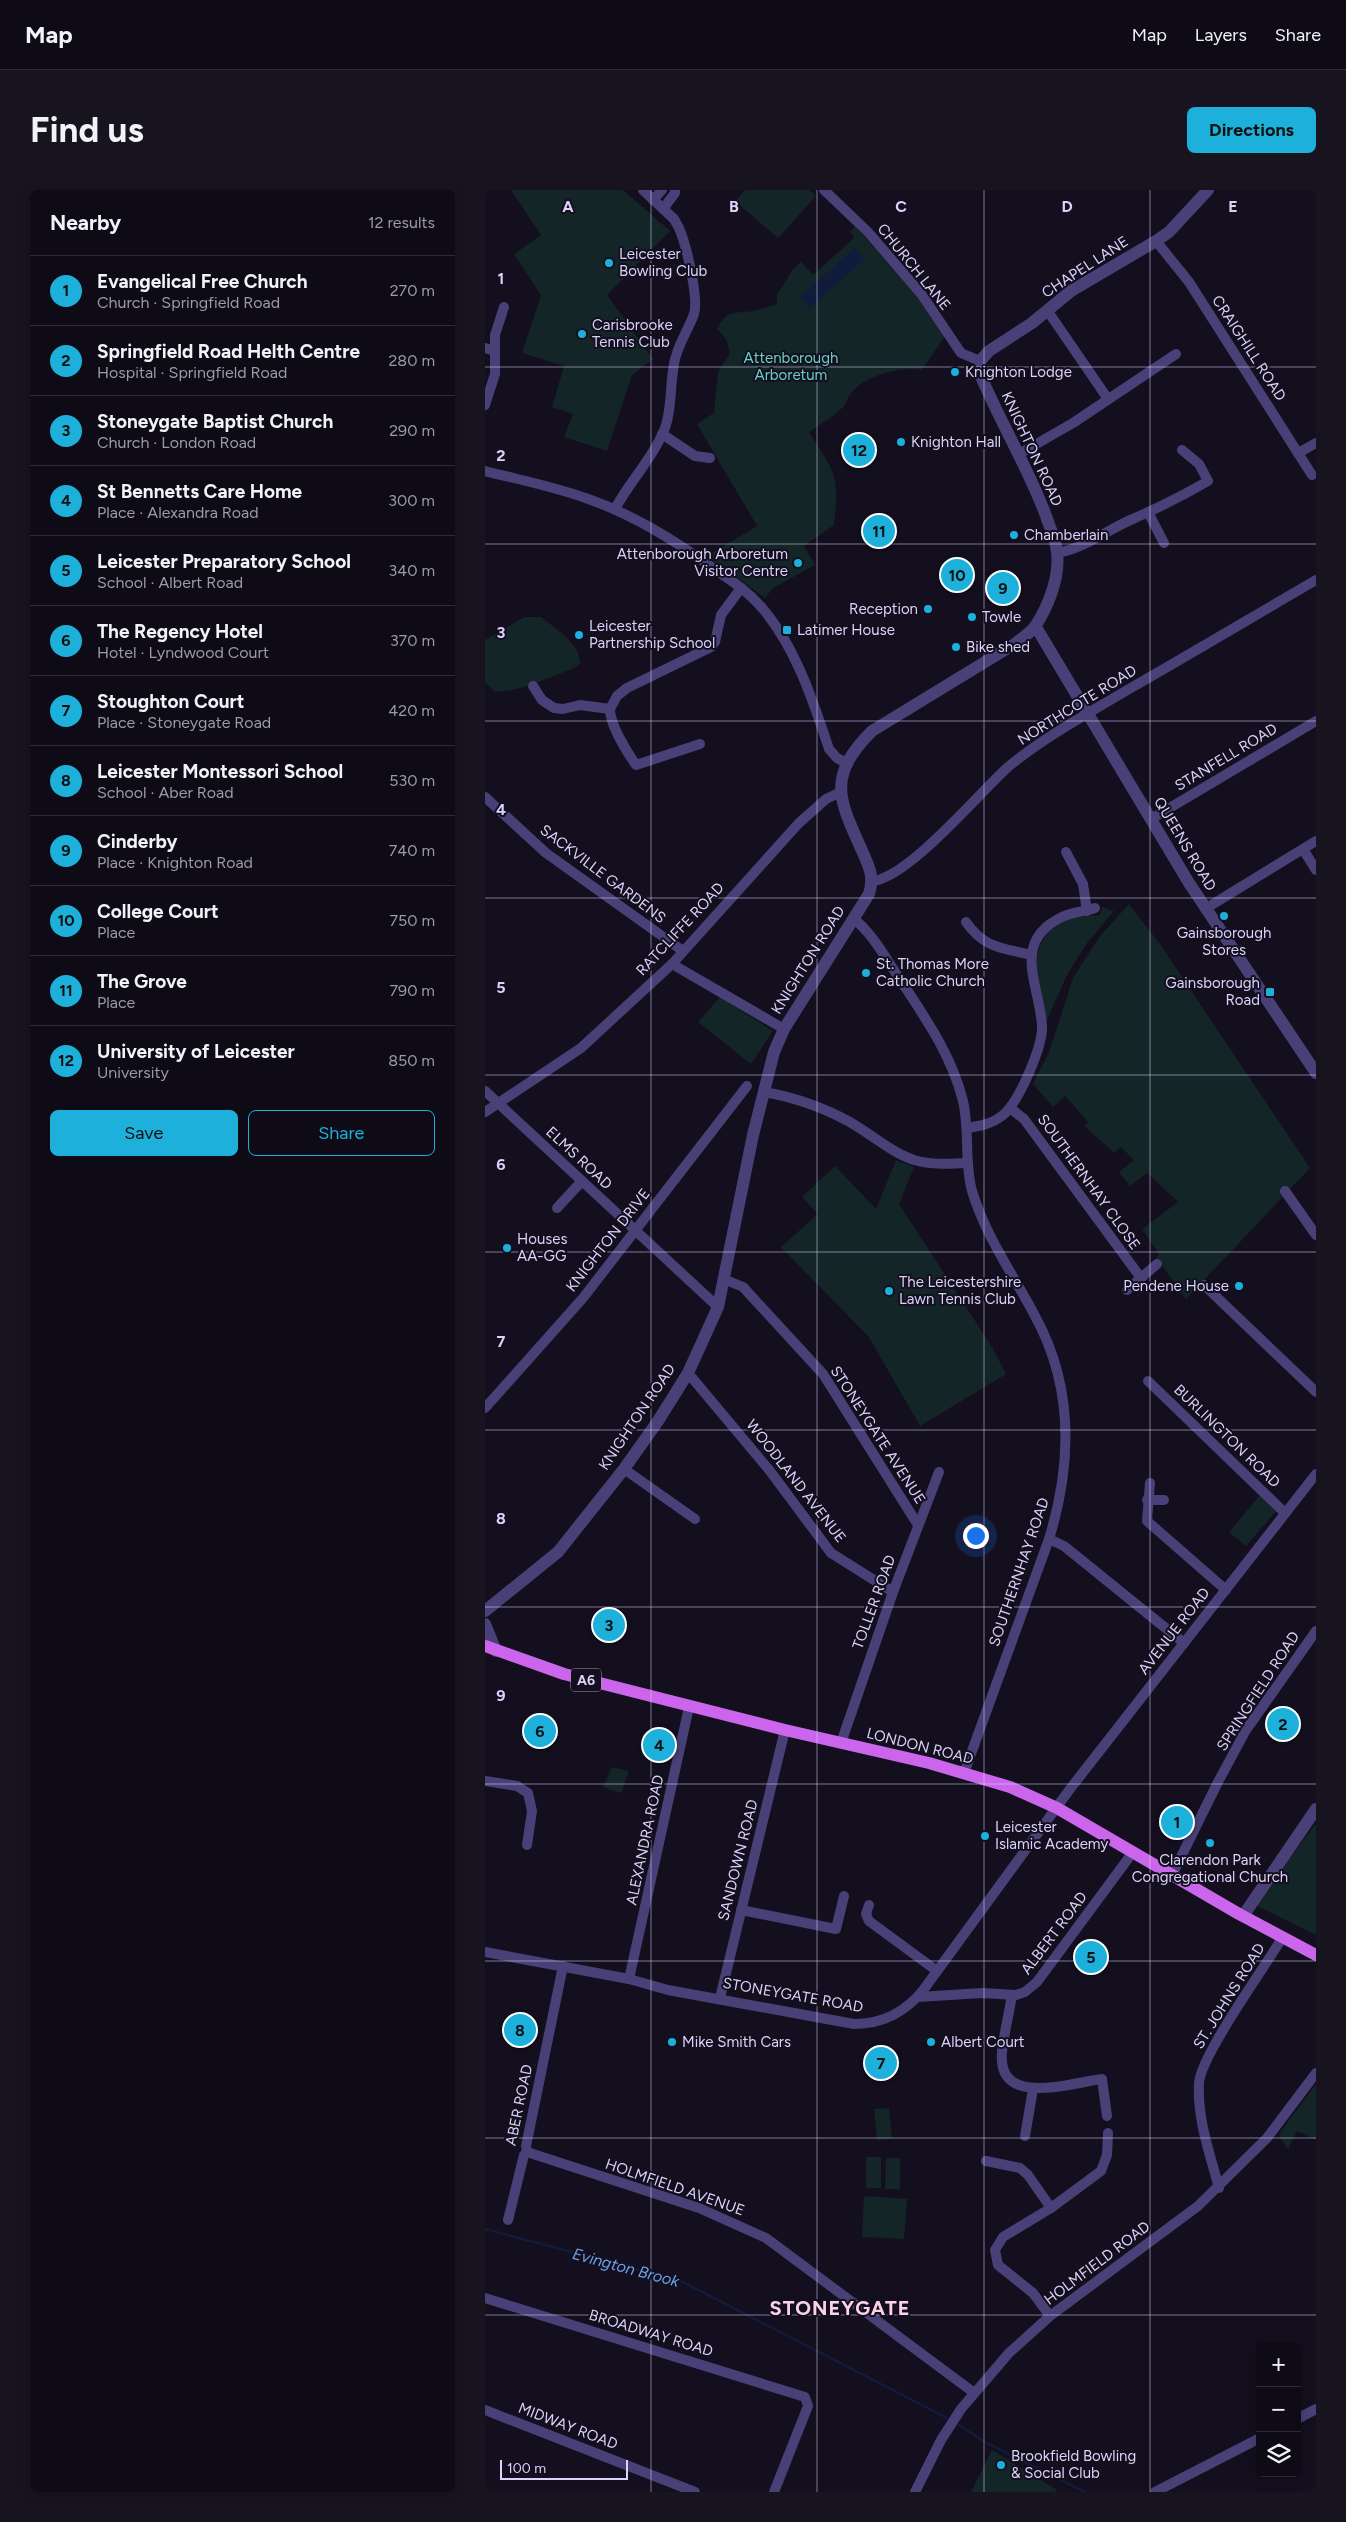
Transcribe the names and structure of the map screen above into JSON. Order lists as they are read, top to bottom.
{
  "streets": {
    "main road": ["A6", "LONDON ROAD"],
    "street": [
      "CHURCH LANE",
      "CHAPEL LANE",
      "CRAIGHILL ROAD",
      "KNIGHTON ROAD",
      "NORTHCOTE ROAD",
      "STANFELL ROAD",
      "QUEENS ROAD",
      "SACKVILLE GARDENS",
      "RATCLIFFE ROAD",
      "ELMS ROAD",
      "SOUTHERNHAY CLOSE",
      "KNIGHTON DRIVE",
      "STONEYGATE AVENUE",
      "BURLINGTON ROAD",
      "WOODLAND AVENUE",
      "SOUTHERNHAY ROAD",
      "TOLLER ROAD",
      "AVENUE ROAD",
      "SPRINGFIELD ROAD",
      "ALEXANDRA ROAD",
      "SANDOWN ROAD",
      "ALBERT ROAD",
      "STONEYGATE ROAD",
      "ST. JOHNS ROAD",
      "ABER ROAD",
      "HOLMFIELD AVENUE",
      "HOLMFIELD ROAD",
      "BROADWAY ROAD",
      "MIDWAY ROAD"
    ]
  },
  "crossings": [
    ["CHURCH LANE", "CHAPEL LANE"],
    ["CHURCH LANE", "KNIGHTON ROAD"],
    ["CHAPEL LANE", "CRAIGHILL ROAD"],
    ["CHAPEL LANE", "KNIGHTON ROAD"],
    ["KNIGHTON ROAD", "NORTHCOTE ROAD"],
    ["KNIGHTON ROAD", "QUEENS ROAD"],
    ["KNIGHTON ROAD", "ELMS ROAD"],
    ["KNIGHTON ROAD", "STONEYGATE AVENUE"],
    ["KNIGHTON ROAD", "WOODLAND AVENUE"],
    ["KNIGHTON ROAD", "SOUTHERNHAY ROAD"],
    ["KNIGHTON ROAD", "LONDON ROAD"],
    ["NORTHCOTE ROAD", "QUEENS ROAD"],
    ["STANFELL ROAD", "QUEENS ROAD"],
    ["SACKVILLE GARDENS", "RATCLIFFE ROAD"],
    ["RATCLIFFE ROAD", "ELMS ROAD"],
    ["ELMS ROAD", "KNIGHTON DRIVE"],
    ["STONEYGATE AVENUE", "TOLLER ROAD"],
    ["BURLINGTON ROAD", "AVENUE ROAD"],
    ["WOODLAND AVENUE", "TOLLER ROAD"],
    ["SOUTHERNHAY ROAD", "LONDON ROAD"],
    ["TOLLER ROAD", "LONDON ROAD"],
    ["AVENUE ROAD", "LONDON ROAD"],
    ["AVENUE ROAD", "STONEYGATE ROAD"],
    ["SPRINGFIELD ROAD", "LONDON ROAD"],
    ["LONDON ROAD", "ALEXANDRA ROAD"],
    ["LONDON ROAD", "SANDOWN ROAD"],
    ["LONDON ROAD", "ALBERT ROAD"],
    ["LONDON ROAD", "STONEYGATE ROAD"],
    ["LONDON ROAD", "ST. JOHNS ROAD"],
    ["ALEXANDRA ROAD", "STONEYGATE ROAD"],
    ["SANDOWN ROAD", "STONEYGATE ROAD"],
    ["ALBERT ROAD", "STONEYGATE ROAD"],
    ["STONEYGATE ROAD", "ABER ROAD"],
    ["ST. JOHNS ROAD", "HOLMFIELD ROAD"],
    ["ABER ROAD", "HOLMFIELD AVENUE"],
    ["HOLMFIELD AVENUE", "HOLMFIELD ROAD"]
  ],
  "districts": ["STONEYGATE"],
  "water": ["Evington Brook"],
  "parks": ["Attenborough Arboretum"],
  "places": {
    "other": [
      "Leicester Bowling Club",
      "Carisbrooke Tennis Club",
      "Knighton Lodge",
      "Knighton Hall",
      "Chamberlain",
      "Attenborough Arboretum Visitor Centre",
      "Reception",
      "Towle",
      "Leicester Partnership School",
      "Bike shed",
      "Gainsborough Stores",
      "St. Thomas More Catholic Church",
      "Houses AA-GG",
      "Pendene House",
      "The Leicestershire Lawn Tennis Club",
      "Leicester Islamic Academy",
      "Clarendon Park Congregational Church",
      "Mike Smith Cars",
      "Albert Court",
      "Brookfield Bowling & Social Club"
    ],
    "transit": ["Latimer House", "Gainsborough Road"]
  },
  "scale_bar": "100 m",
  "page": {
    "header": "Map",
    "nav": ["Map", "Layers", "Share"],
    "buttons": [
      "Directions",
      ["Save", "Share"]
    ],
    "title": "Find us",
    "heading": ["Nearby", "12 results"],
    "list": [
      {
        "mark": "1",
        "name": "Evangelical Free Church",
        "note": "Church · Springfield Road",
        "value": "270 m"
      },
      {
        "mark": "2",
        "name": "Springfield Road Helth Centre",
        "note": "Hospital · Springfield Road",
        "value": "280 m"
      },
      {
        "mark": "3",
        "name": "Stoneygate Baptist Church",
        "note": "Church · London Road",
        "value": "290 m"
      },
      {
        "mark": "4",
        "name": "St Bennetts Care Home",
        "note": "Place · Alexandra Road",
        "value": "300 m"
      },
      {
        "mark": "5",
        "name": "Leicester Preparatory School",
        "note": "School · Albert Road",
        "value": "340 m"
      },
      {
        "mark": "6",
        "name": "The Regency Hotel",
        "note": "Hotel · Lyndwood Court",
        "value": "370 m"
      },
      {
        "mark": "7",
        "name": "Stoughton Court",
        "note": "Place · Stoneygate Road",
        "value": "420 m"
      },
      {
        "mark": "8",
        "name": "Leicester Montessori School",
        "note": "School · Aber Road",
        "value": "530 m"
      },
      {
        "mark": "9",
        "name": "Cinderby",
        "note": "Place · Knighton Road",
        "value": "740 m"
      },
      {
        "mark": "10",
        "name": "College Court",
        "note": "Place",
        "value": "750 m"
      },
      {
        "mark": "11",
        "name": "The Grove",
        "note": "Place",
        "value": "790 m"
      },
      {
        "mark": "12",
        "name": "University of Leicester",
        "note": "University",
        "value": "850 m"
      }
    ],
    "pins": [
      "12",
      "11",
      "10",
      "9",
      "3",
      "2",
      "6",
      "4",
      "1",
      "5",
      "8",
      "7"
    ],
    "map_buttons": ["+", "−"],
    "scale": "100 m"
  },
  "grid": {
    "columns": [
      "A",
      "B",
      "C",
      "D",
      "E"
    ],
    "rows": [
      "1",
      "2",
      "3",
      "4",
      "5",
      "6",
      "7",
      "8",
      "9"
    ]
  }
}
